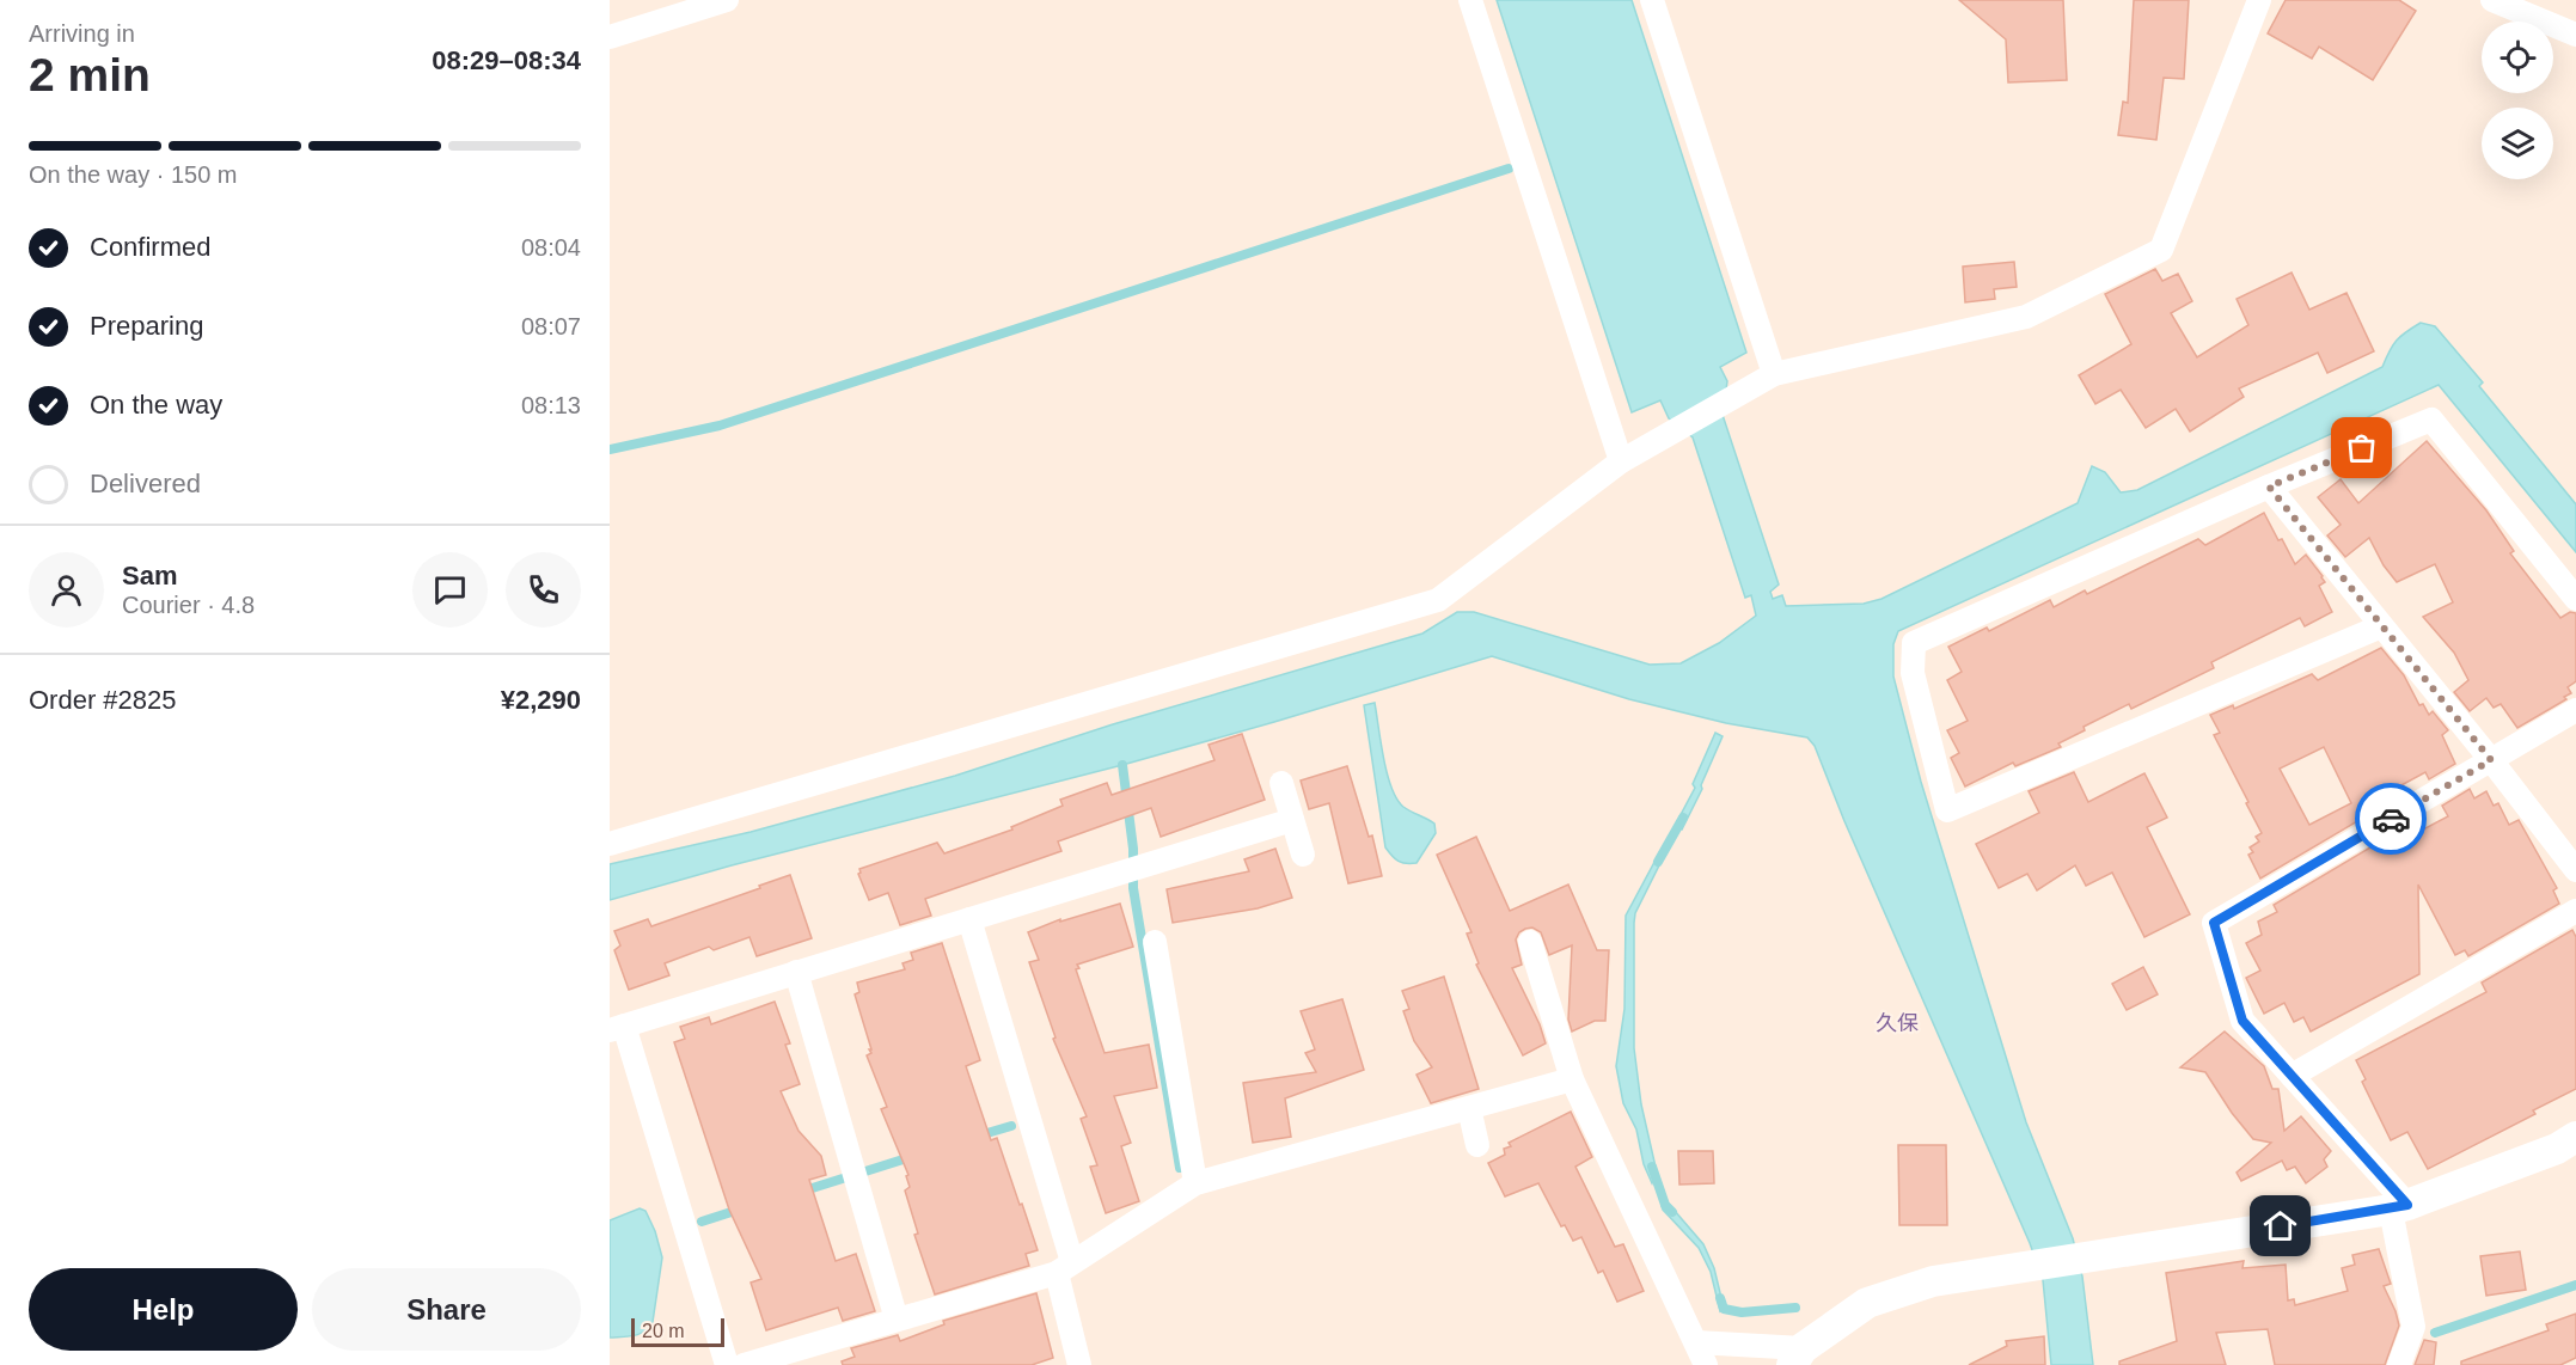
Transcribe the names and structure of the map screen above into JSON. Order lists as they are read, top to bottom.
{
  "districts": ["久保"],
  "scale_bar": "20 m",
  "page": {
    "heading": ["2 min", "Arriving in", "08:29–08:34"],
    "panel": [
      "Sam",
      "Courier · 4.8",
      "Order #2825",
      "¥2,290"
    ],
    "bar": "On the way · 150 m",
    "list": [
      ["Confirmed", "08:04"],
      ["Preparing", "08:07"],
      ["On the way", "08:13"],
      "Delivered"
    ],
    "buttons": ["Help", "Share"],
    "scale": "20 m"
  }
}
